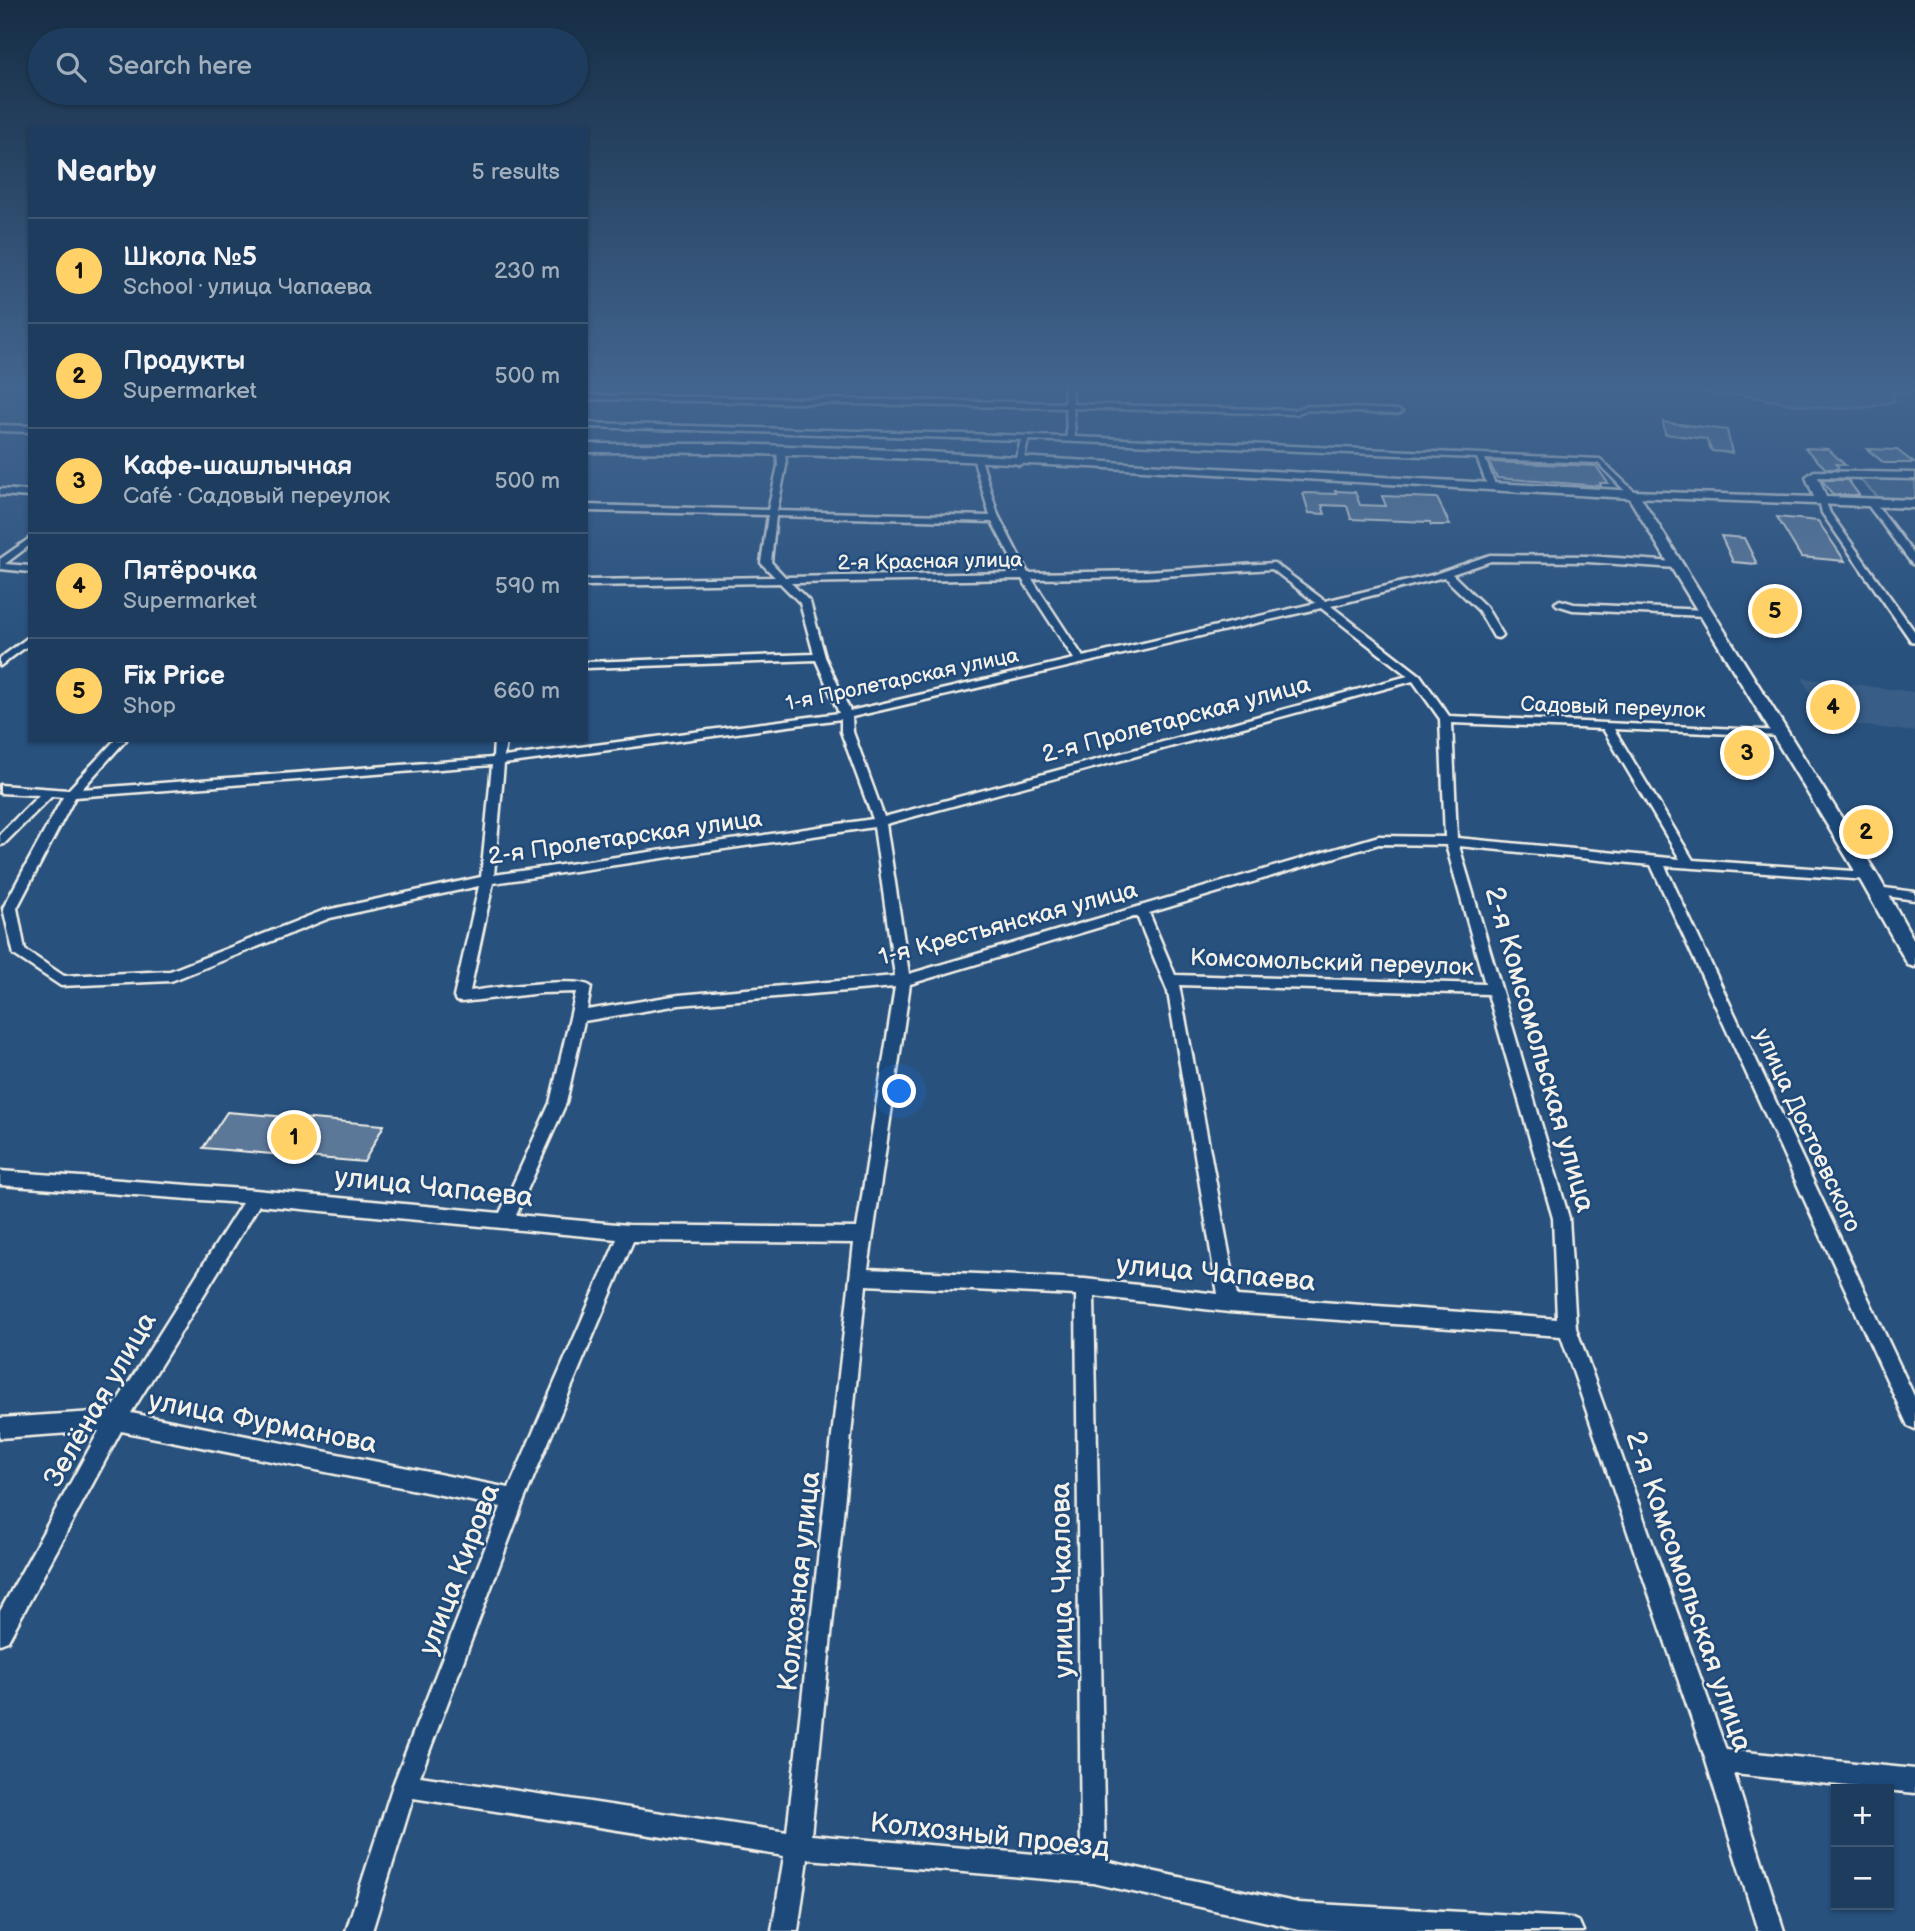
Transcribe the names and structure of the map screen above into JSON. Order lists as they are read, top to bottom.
{
  "streets": {
    "street": [
      "2-я Красная улица",
      "1-я Пролетарская улица",
      "Садовый переулок",
      "2-я Пролетарская улица",
      "1-я Крестьянская улица",
      "Комсомольский переулок",
      "2-я Комсомольская улица",
      "улица Достоевского",
      "улица Чапаева",
      "Зелёная улица",
      "улица Фурманова",
      "улица Кирова",
      "улица Чкалова",
      "Колхозная улица",
      "Колхозный проезд"
    ]
  },
  "crossings": [
    ["2-я Красная улица", "1-я Пролетарская улица"],
    ["2-я Красная улица", "Колхозная улица"],
    ["1-я Пролетарская улица", "2-я Пролетарская улица"],
    ["1-я Пролетарская улица", "Колхозная улица"],
    ["Садовый переулок", "2-я Комсомольская улица"],
    ["2-я Пролетарская улица", "Колхозная улица"],
    ["1-я Крестьянская улица", "2-я Комсомольская улица"],
    ["1-я Крестьянская улица", "улица Достоевского"],
    ["1-я Крестьянская улица", "Колхозная улица"],
    ["Комсомольский переулок", "2-я Комсомольская улица"],
    ["2-я Комсомольская улица", "улица Чапаева"],
    ["улица Чапаева", "Зелёная улица"],
    ["улица Чапаева", "улица Кирова"],
    ["улица Чапаева", "улица Чкалова"],
    ["улица Чапаева", "Колхозная улица"],
    ["Зелёная улица", "улица Фурманова"],
    ["улица Фурманова", "улица Кирова"],
    ["улица Кирова", "Колхозный проезд"],
    ["улица Чкалова", "Колхозный проезд"],
    ["Колхозная улица", "Колхозный проезд"]
  ],
  "page": {
    "search": "Search here",
    "heading": ["Nearby", "5 results"],
    "list": [
      {
        "mark": "1",
        "name": "Школа №5",
        "note": "School · улица Чапаева",
        "value": "230 m"
      },
      {
        "mark": "2",
        "name": "Продукты",
        "note": "Supermarket",
        "value": "500 m"
      },
      {
        "mark": "3",
        "name": "Кафе-шашлычная",
        "note": "Café · Садовый переулок",
        "value": "500 m"
      },
      {
        "mark": "4",
        "name": "Пятёрочка",
        "note": "Supermarket",
        "value": "590 m"
      },
      {
        "mark": "5",
        "name": "Fix Price",
        "note": "Shop",
        "value": "660 m"
      }
    ],
    "pins": [
      "5",
      "4",
      "3",
      "2",
      "1"
    ],
    "map_buttons": ["+", "−"]
  }
}
